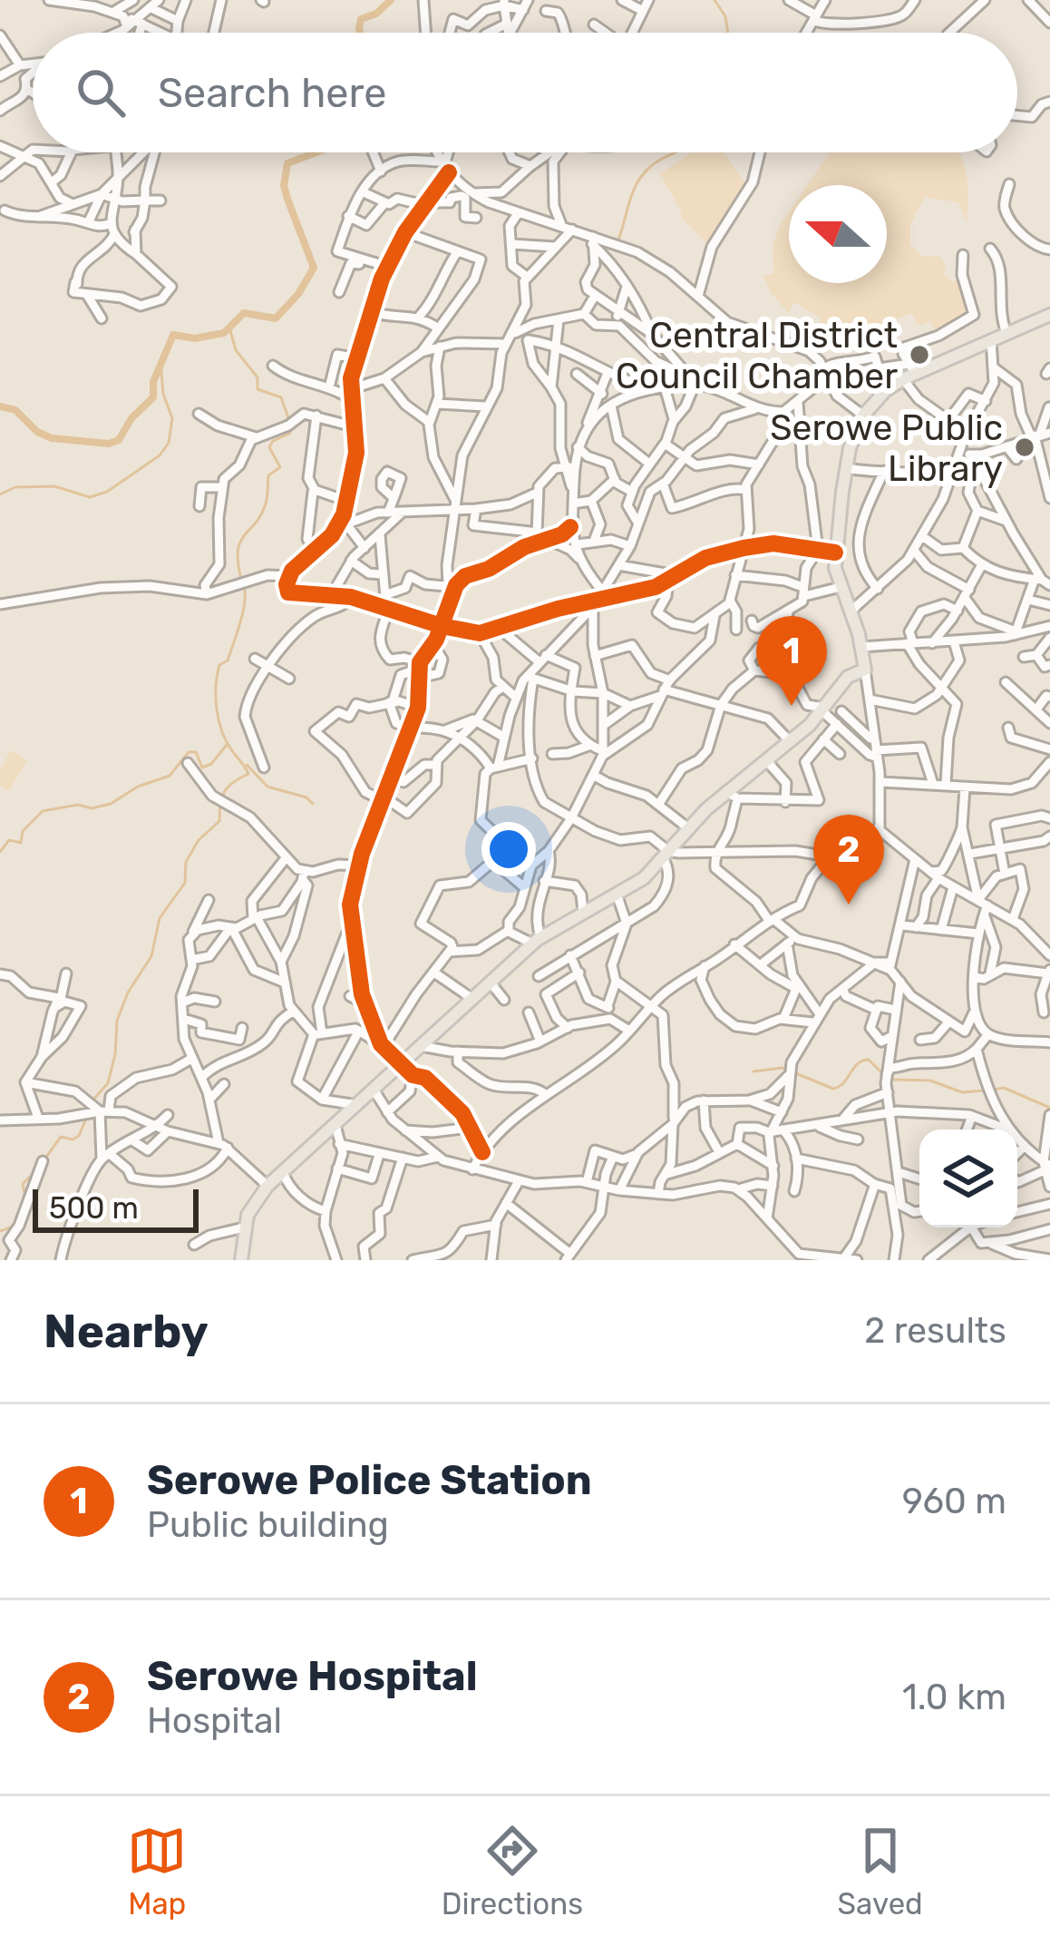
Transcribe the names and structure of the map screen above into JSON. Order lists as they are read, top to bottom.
{
  "places": ["Central District Council Chamber", "Serowe Public Library"],
  "scale_bar": "500 m",
  "north": "left",
  "page": {
    "search": "Search here",
    "pins": ["1", "2"],
    "scale": "500 m",
    "heading": ["Nearby", "2 results"],
    "list": [
      {
        "mark": "1",
        "name": "Serowe Police Station",
        "note": "Public building",
        "value": "960 m"
      },
      {
        "mark": "2",
        "name": "Serowe Hospital",
        "note": "Hospital",
        "value": "1.0 km"
      }
    ],
    "nav": ["Map", "Directions", "Saved"]
  }
}
